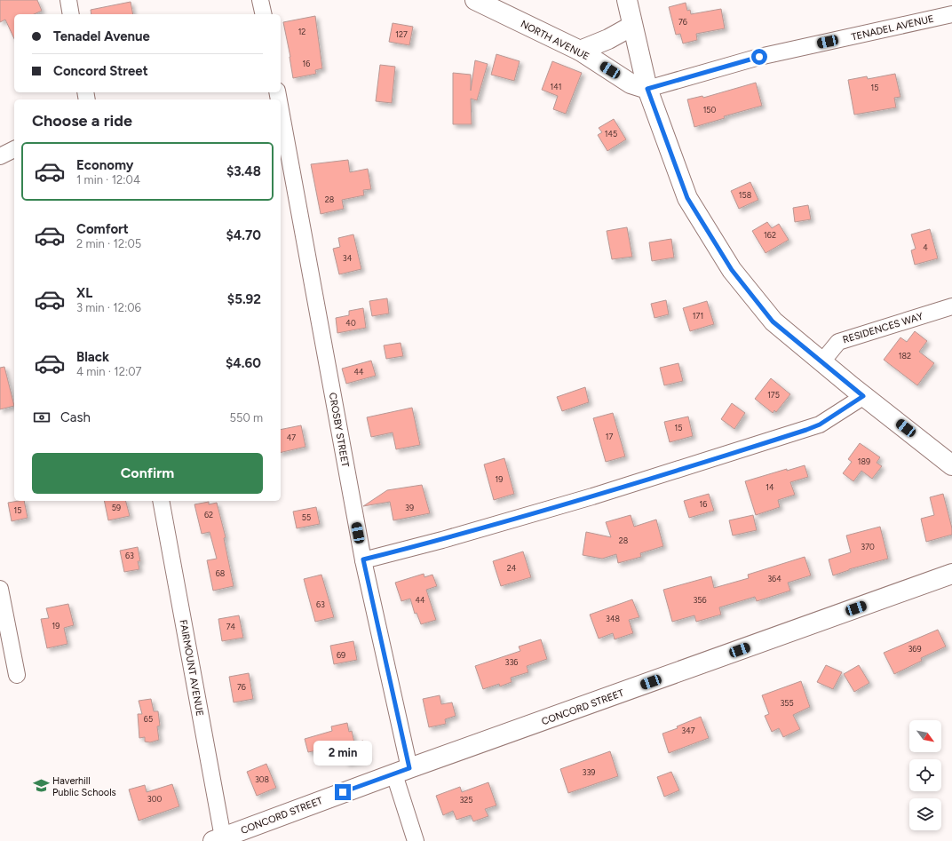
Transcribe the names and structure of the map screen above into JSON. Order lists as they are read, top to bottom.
{
  "streets": {
    "main road": ["NORTH AVENUE", "CONCORD STREET"],
    "street": [
      "TENADEL AVENUE",
      "RESIDENCES WAY",
      "CROSBY STREET",
      "FAIRMOUNT AVENUE"
    ]
  },
  "crossings": [
    ["TENADEL AVENUE", "NORTH AVENUE"],
    ["CROSBY STREET", "CONCORD STREET"],
    ["FAIRMOUNT AVENUE", "CONCORD STREET"]
  ],
  "places": {
    "school or university": ["Haverhill Public Schools"]
  },
  "house_numbers": [
    "76",
    "12",
    "127",
    "16",
    "141",
    "15",
    "150",
    "145",
    "158",
    "28",
    "162",
    "4",
    "34",
    "171",
    "40",
    "182",
    "44",
    "175",
    "15",
    "17",
    "47",
    "189",
    "19",
    "14",
    "16",
    "59",
    "39",
    "15",
    "62",
    "55",
    "28",
    "370",
    "63",
    "24",
    "68",
    "364",
    "44",
    "356",
    "63",
    "348",
    "19",
    "74",
    "369",
    "69",
    "336",
    "76",
    "355",
    "65",
    "347",
    "339",
    "308",
    "300",
    "325"
  ],
  "north": "bottom right",
  "page": {
    "banner": ["Tenadel Avenue", "Concord Street"],
    "heading": "Choose a ride",
    "list": [
      {
        "name": "Economy",
        "note": "1 min · 12:04",
        "value": "$3.48"
      },
      {
        "name": "Comfort",
        "note": "2 min · 12:05",
        "value": "$4.70"
      },
      {
        "name": "XL",
        "note": "3 min · 12:06",
        "value": "$5.92"
      },
      {
        "name": "Black",
        "note": "4 min · 12:07",
        "value": "$4.60"
      }
    ],
    "pay": ["Cash", "550 m"],
    "buttons": "Confirm",
    "bubble": "2 min"
  }
}
